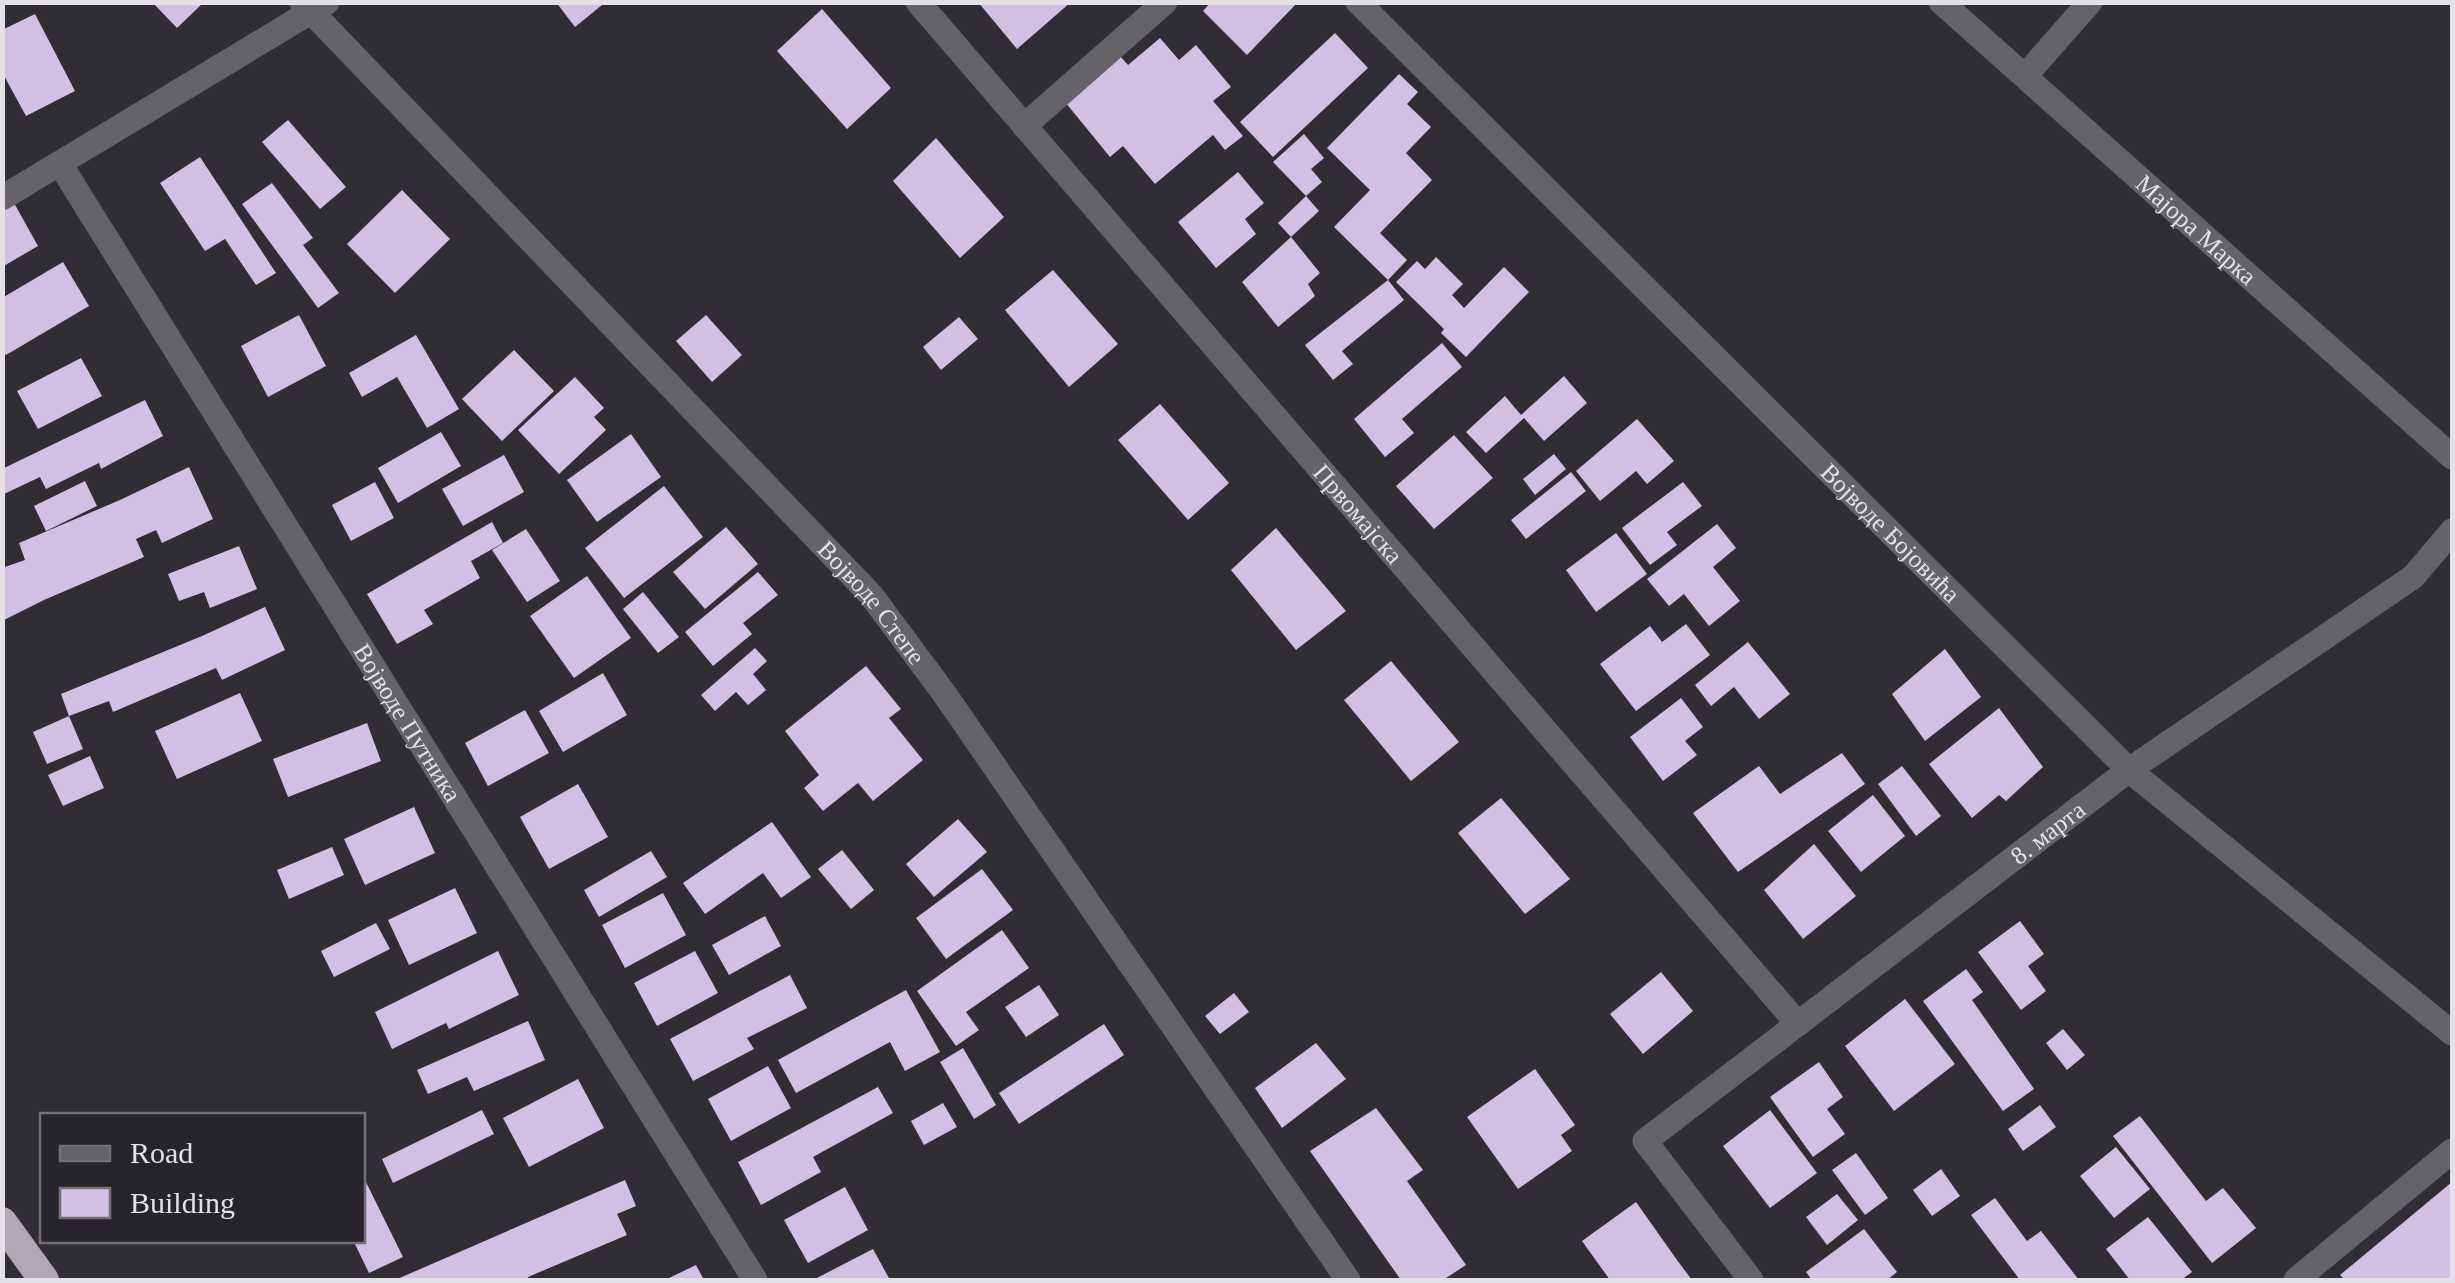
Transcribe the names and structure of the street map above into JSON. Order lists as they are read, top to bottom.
{
  "streets": {
    "street": [
      "Мајора Марка",
      "Првомајска",
      "Војводе Бојовића",
      "Војводе Степе",
      "Војводе Путника",
      "8. марта"
    ]
  },
  "crossings": [
    ["Првомајска", "8. марта"],
    ["Војводе Бојовића", "8. марта"]
  ],
  "legend": ["Road", "Building"]
}
